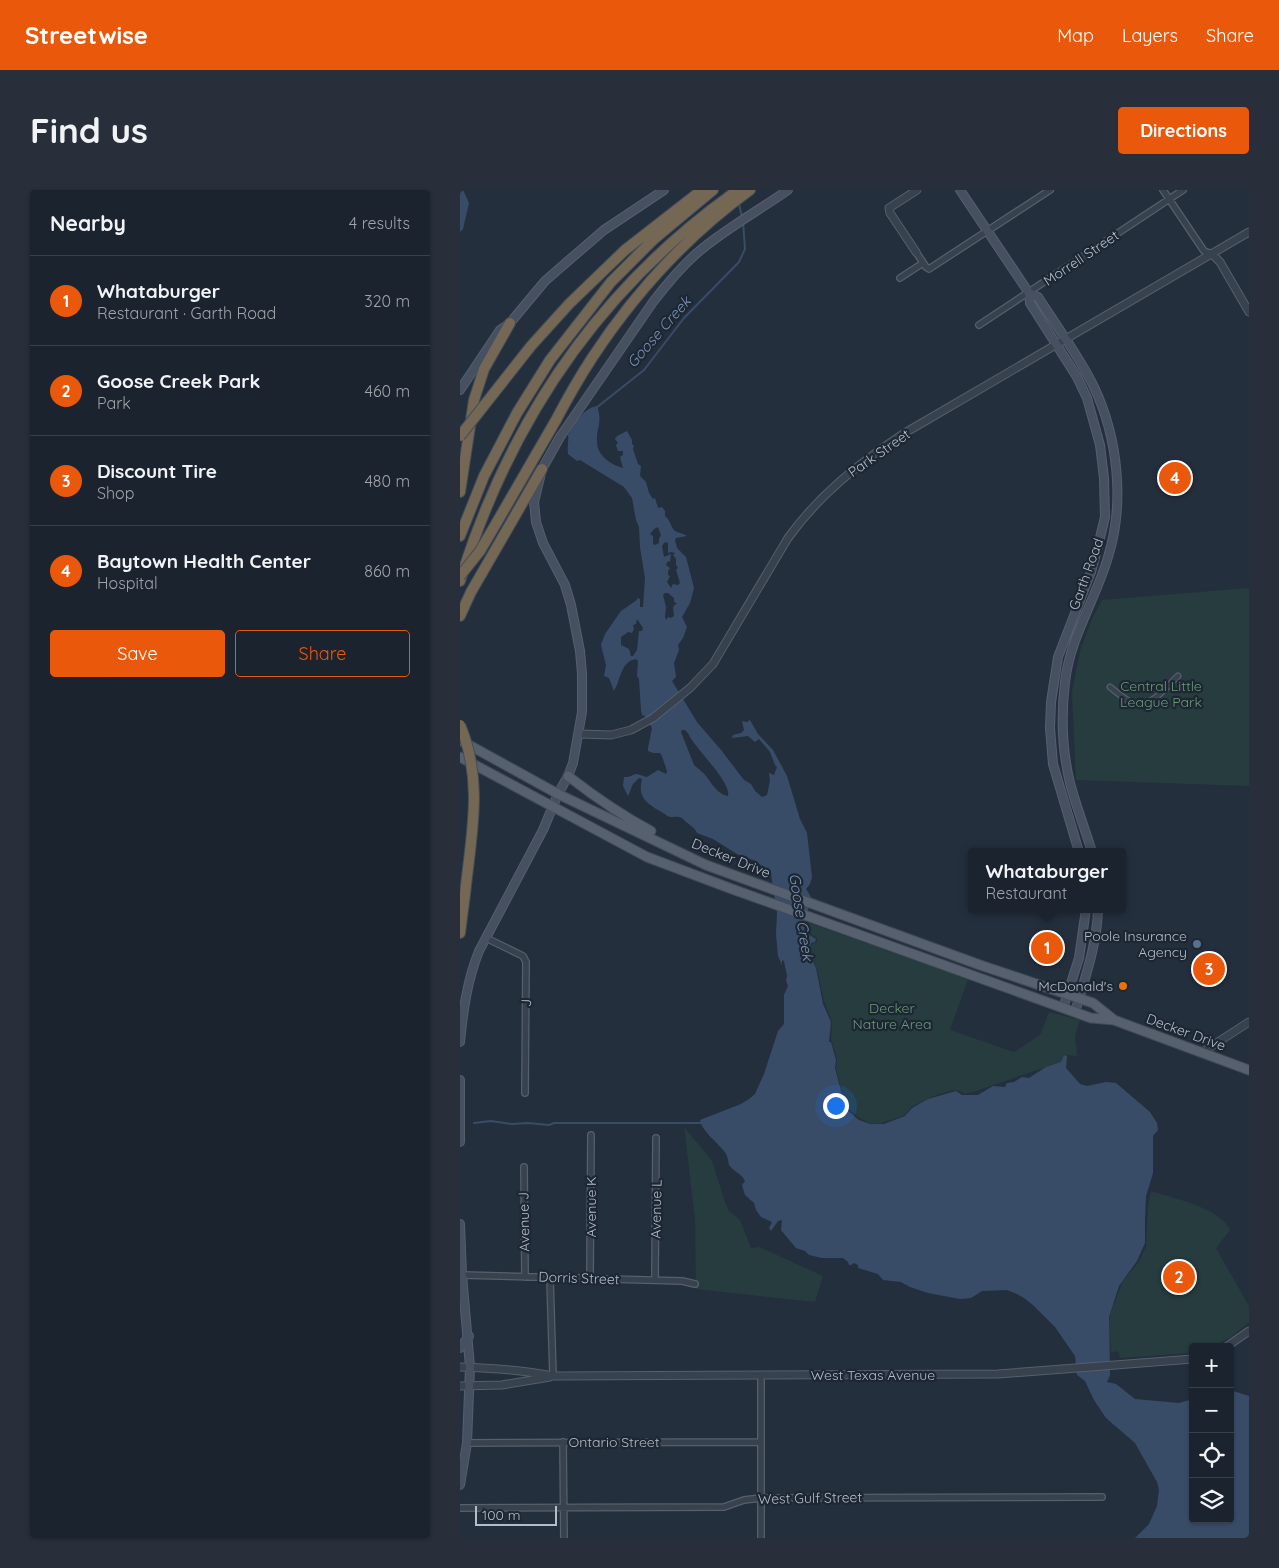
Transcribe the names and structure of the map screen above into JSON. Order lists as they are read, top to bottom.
{
  "streets": {
    "main road": ["Garth Road", "Decker Drive"],
    "street": [
      "Morrell Street",
      "Park Street",
      "J",
      "Avenue K",
      "Avenue L",
      "Avenue J",
      "Dorris Street",
      "West Texas Avenue",
      "Ontario Street",
      "West Gulf Street"
    ]
  },
  "crossings": [
    ["Morrell Street", "Garth Road"],
    ["Park Street", "Garth Road"],
    ["Avenue K", "Dorris Street"],
    ["Avenue L", "Dorris Street"],
    ["Avenue J", "Dorris Street"]
  ],
  "water": ["Goose Creek"],
  "parks": ["Central Little League Park", "Decker Nature Area"],
  "places": ["Poole Insurance Agency", "McDonald's"],
  "scale_bar": "100 m",
  "page": {
    "header": "Streetwise",
    "nav": ["Map", "Layers", "Share"],
    "buttons": [
      "Directions",
      ["Save", "Share"]
    ],
    "title": "Find us",
    "heading": ["Nearby", "4 results"],
    "list": [
      {
        "mark": "1",
        "name": "Whataburger",
        "note": "Restaurant · Garth Road",
        "value": "320 m"
      },
      {
        "mark": "2",
        "name": "Goose Creek Park",
        "note": "Park",
        "value": "460 m"
      },
      {
        "mark": "3",
        "name": "Discount Tire",
        "note": "Shop",
        "value": "480 m"
      },
      {
        "mark": "4",
        "name": "Baytown Health Center",
        "note": "Hospital",
        "value": "860 m"
      }
    ],
    "pins": [
      "4",
      "1",
      "3",
      "2"
    ],
    "popup": ["Whataburger", "Restaurant"],
    "map_buttons": ["+", "−"],
    "scale": "100 m"
  }
}
